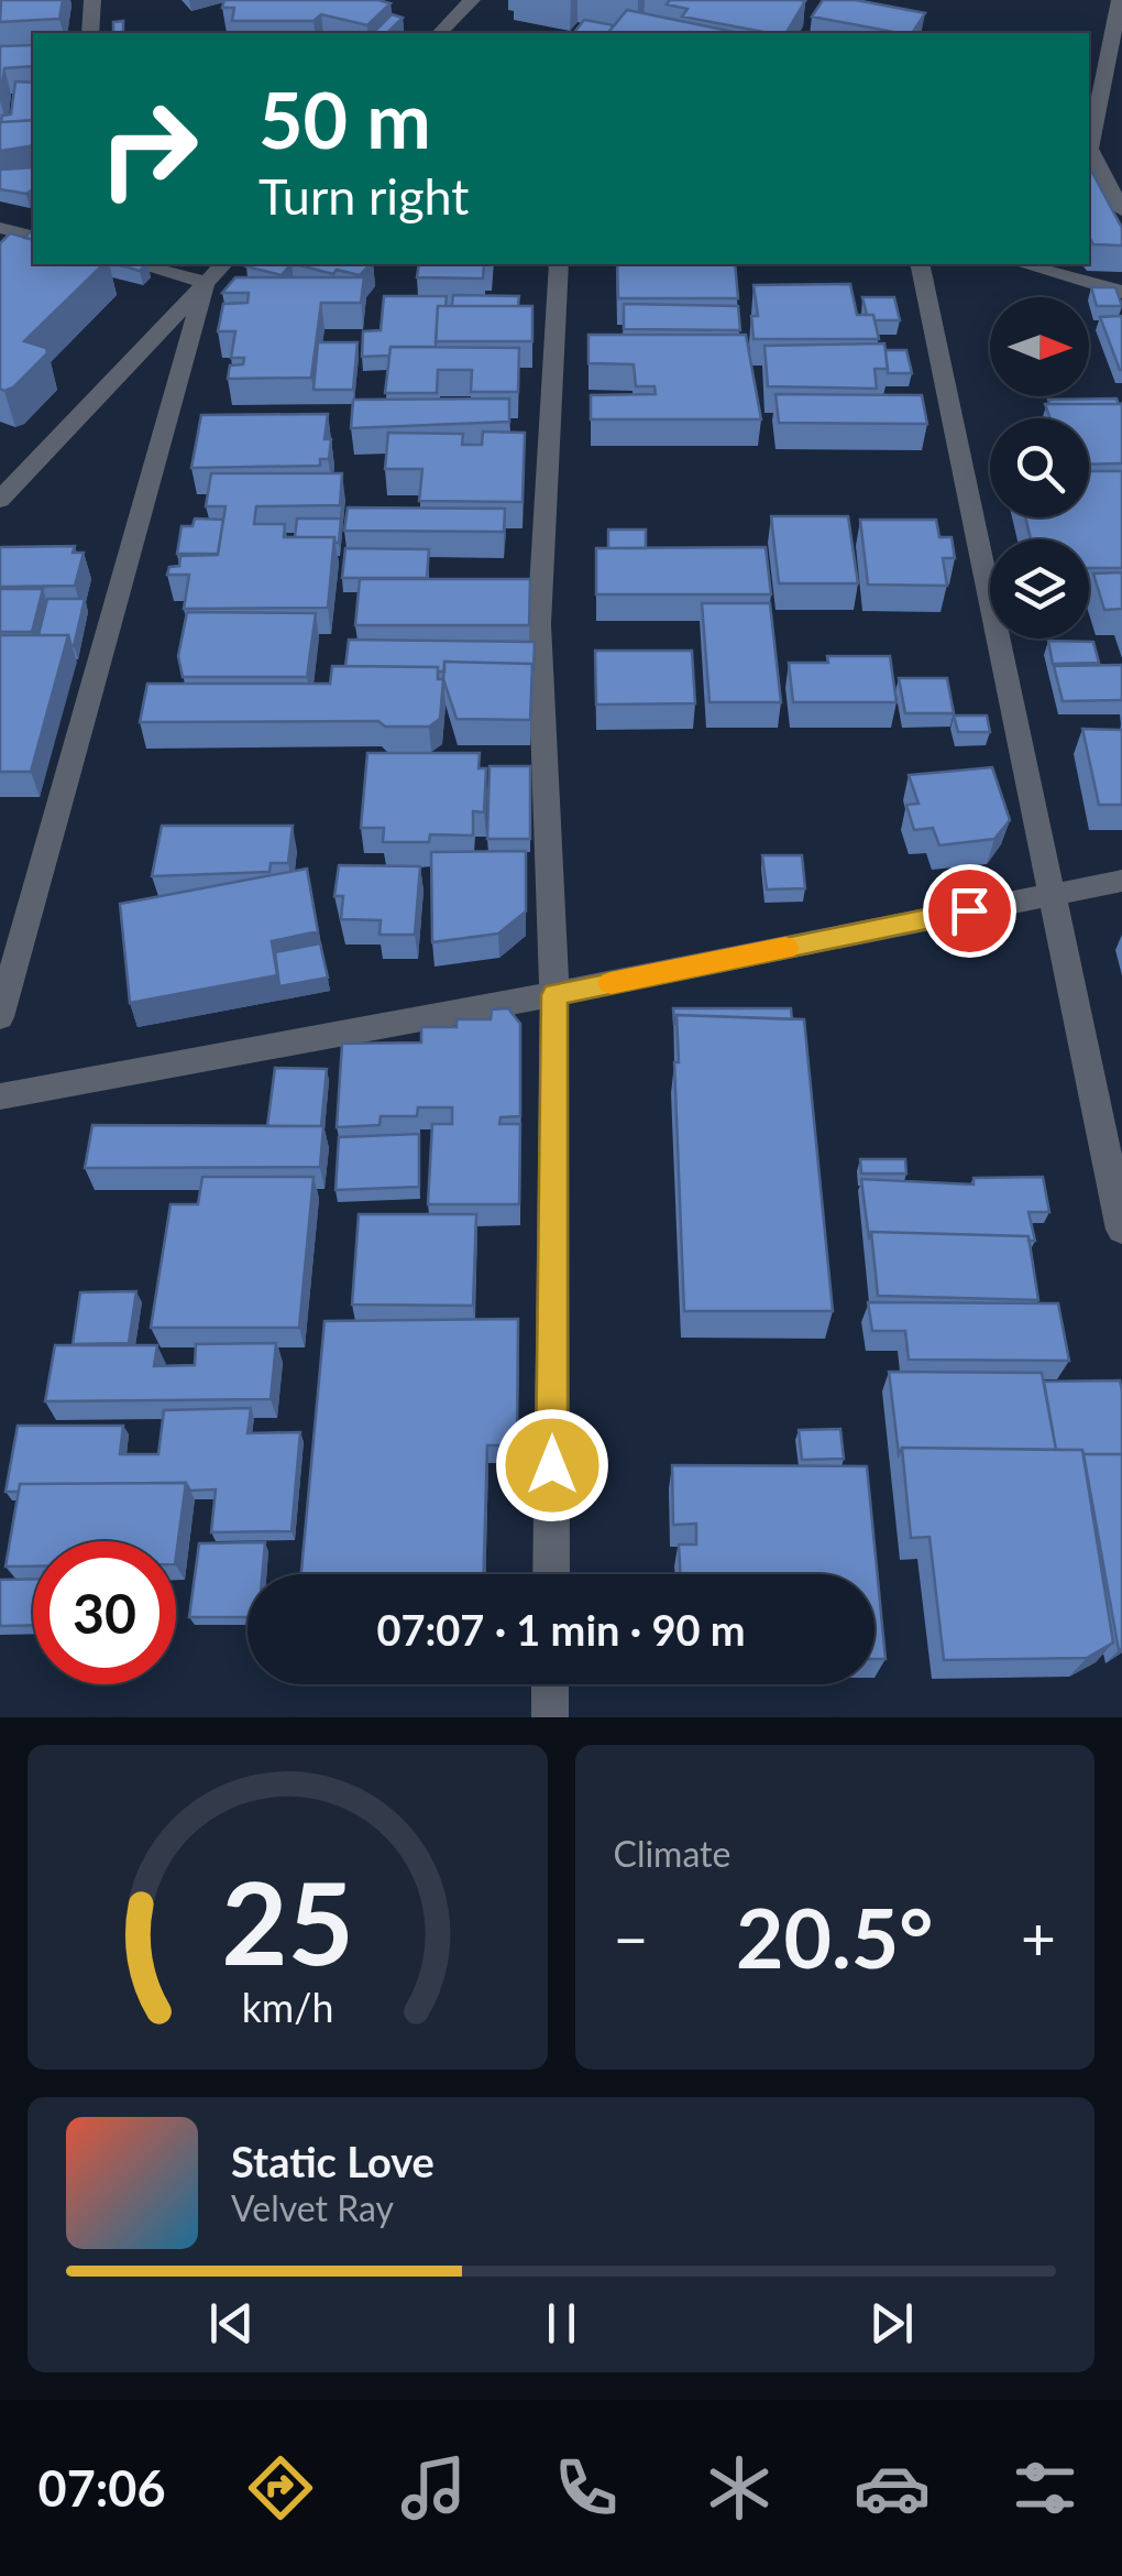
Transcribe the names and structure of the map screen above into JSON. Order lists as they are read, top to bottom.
{
  "north": "right",
  "page": {
    "turn": ["50 m", "Turn right"],
    "limit": "30",
    "trip": "07:07 · 1 min · 90 m",
    "tile": "Climate",
    "heat": ["−", "20.5°", "+"],
    "song": ["Static Love", "Velvet Ray"],
    "tabs": "07:06",
    "gauge": ["25", "km/h"]
  }
}
